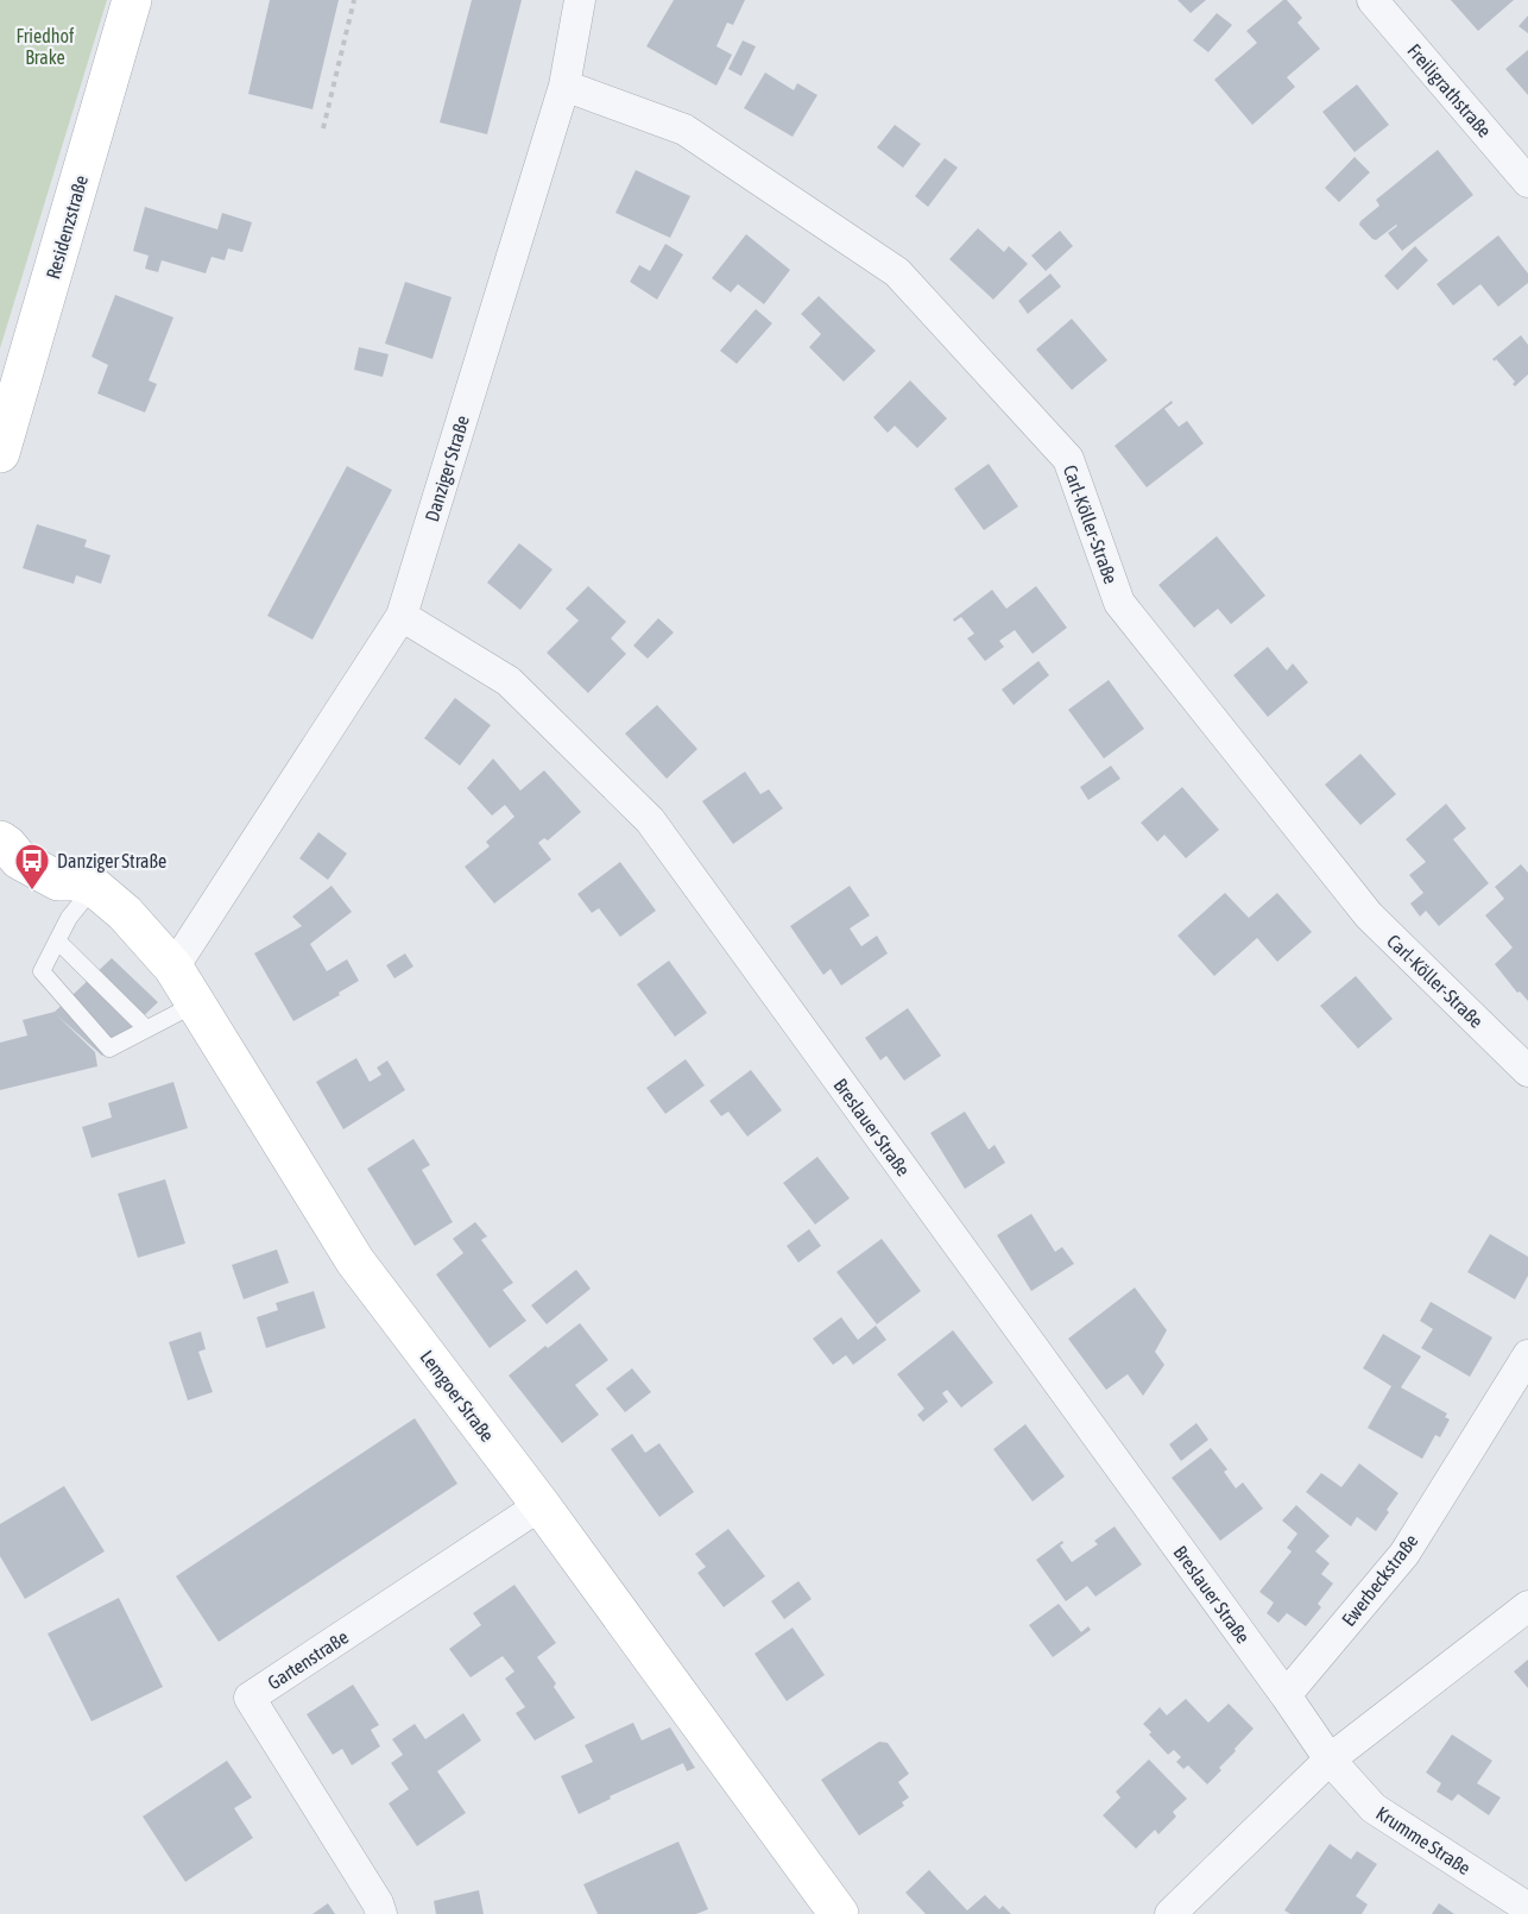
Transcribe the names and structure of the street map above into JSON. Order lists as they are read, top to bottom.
{
  "streets": {
    "main road": ["Residenzstraße", "Lemgoer Straße"],
    "street": [
      "Freiligrathstraße",
      "Danziger Straße",
      "Carl-Köller-Straße",
      "Breslauer Straße",
      "Ewerbeckstraße",
      "Gartenstraße",
      "Krumme Straße"
    ]
  },
  "crossings": [
    ["Danziger Straße", "Carl-Köller-Straße"],
    ["Danziger Straße", "Breslauer Straße"],
    ["Danziger Straße", "Lemgoer Straße"],
    ["Breslauer Straße", "Ewerbeckstraße"],
    ["Lemgoer Straße", "Gartenstraße"]
  ],
  "parks": ["Friedhof Brake"],
  "places": {
    "bus stop": ["Danziger Straße"]
  }
}
